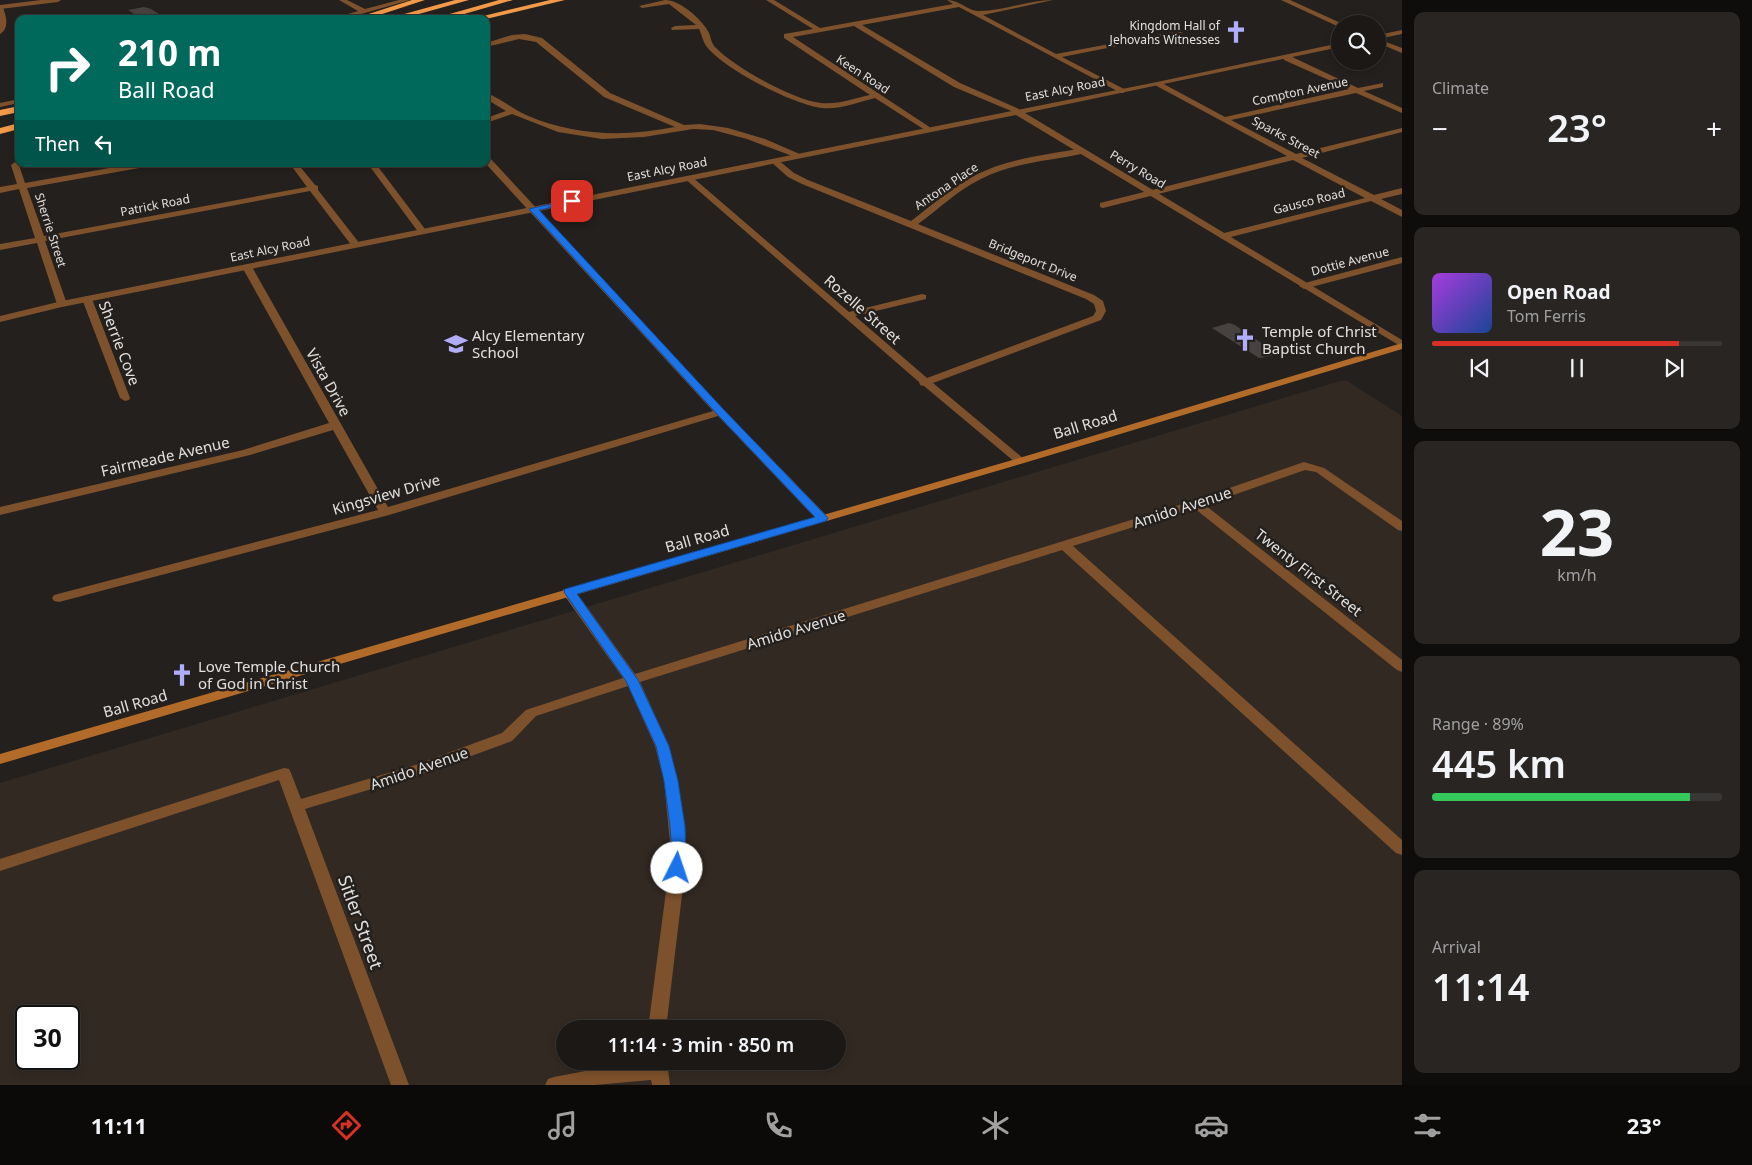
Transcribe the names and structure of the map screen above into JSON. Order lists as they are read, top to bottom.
{
  "streets": {
    "main road": ["Ball Road"],
    "street": [
      "Keen Road",
      "East Alcy Road",
      "Compton Avenue",
      "Sparks Street",
      "Perry Road",
      "Antona Place",
      "Gausco Road",
      "Patrick Road",
      "Sherrie Street",
      "Bridgeport Drive",
      "Dottie Avenue",
      "Rozelle Street",
      "Sherrie Cove",
      "Vista Drive",
      "Fairmeade Avenue",
      "Kingsview Drive",
      "Amido Avenue",
      "Twenty First Street",
      "Sitler Street"
    ]
  },
  "crossings": [
    ["Keen Road", "East Alcy Road"],
    ["East Alcy Road", "Sparks Street"],
    ["East Alcy Road", "Perry Road"],
    ["East Alcy Road", "Sherrie Street"],
    ["East Alcy Road", "Bridgeport Drive"],
    ["East Alcy Road", "Rozelle Street"],
    ["East Alcy Road", "Sherrie Cove"],
    ["East Alcy Road", "Vista Drive"],
    ["Compton Avenue", "Sparks Street"],
    ["Sparks Street", "Gausco Road"],
    ["Perry Road", "Antona Place"],
    ["Perry Road", "Gausco Road"],
    ["Perry Road", "Dottie Avenue"],
    ["Perry Road", "Ball Road"],
    ["Antona Place", "Bridgeport Drive"],
    ["Patrick Road", "Sherrie Street"],
    ["Bridgeport Drive", "Rozelle Street"],
    ["Rozelle Street", "Ball Road"],
    ["Vista Drive", "Fairmeade Avenue"],
    ["Vista Drive", "Kingsview Drive"],
    ["Amido Avenue", "Twenty First Street"],
    ["Amido Avenue", "Sitler Street"]
  ],
  "places": {
    "church": ["Kingdom Hall of Jehovahs Witnesses", "Temple of Christ Baptist Church", "Love Temple Church of God in Christ"],
    "school or university": ["Alcy Elementary School"]
  },
  "page": {
    "tile": [
      "Climate",
      ["23", "km/h"],
      ["Range · 89%", "445 km"],
      ["Arrival", "11:14"]
    ],
    "turn": ["210 m", "Ball Road"],
    "heat": ["−", "23°", "+"],
    "then": "Then",
    "song": ["Open Road", "Tom Ferris"],
    "limit": "30",
    "trip": "11:14 · 3 min · 850 m",
    "tabs": ["11:11", "23°"]
  }
}
